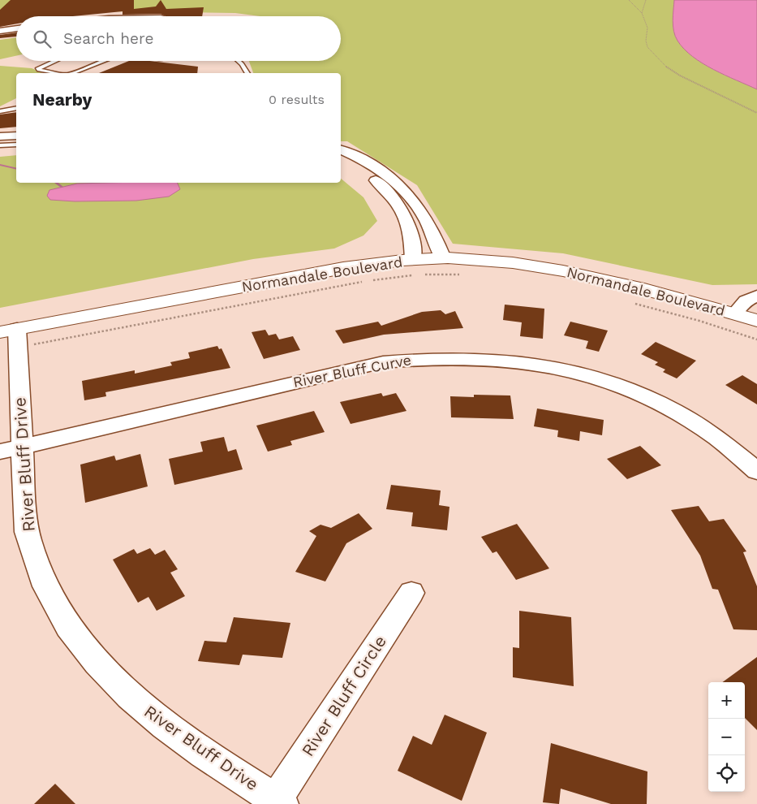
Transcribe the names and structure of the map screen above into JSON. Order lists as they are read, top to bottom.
{
  "streets": {
    "street": [
      "Normandale Boulevard",
      "River Bluff Curve",
      "River Bluff Drive",
      "River Bluff Circle"
    ]
  },
  "crossings": [
    ["Normandale Boulevard", "River Bluff Drive"],
    ["River Bluff Curve", "River Bluff Drive"],
    ["River Bluff Drive", "River Bluff Circle"]
  ],
  "page": {
    "search": "Search here",
    "heading": ["Nearby", "0 results"],
    "map_buttons": ["+", "−"]
  }
}
